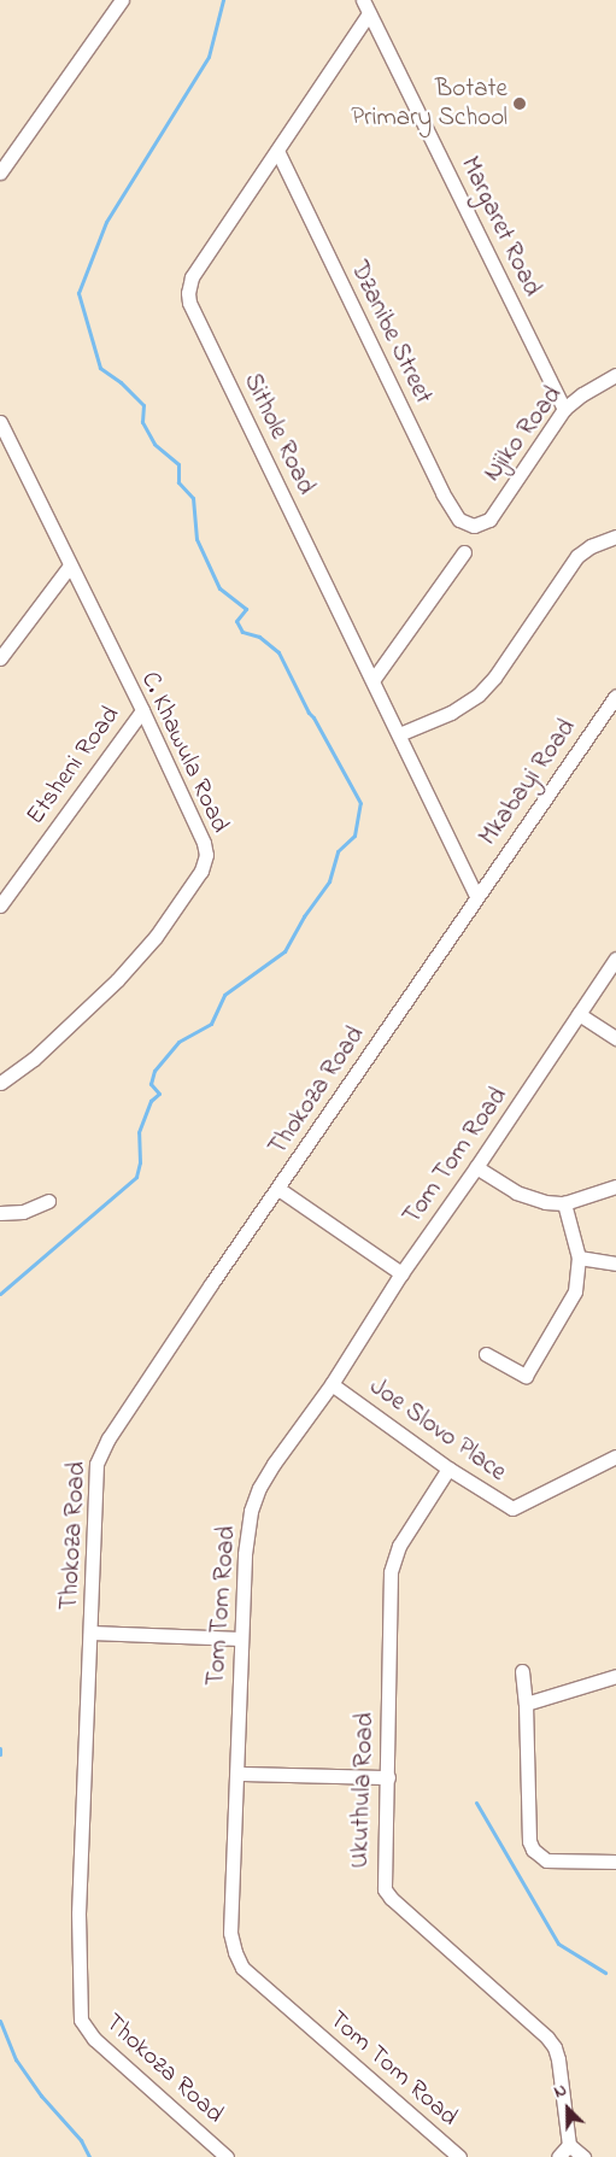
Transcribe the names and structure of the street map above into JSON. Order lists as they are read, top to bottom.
{
  "streets": {
    "street": [
      "Margaret Road",
      "Dzanibe Street",
      "Sithole Road",
      "Njiko Road",
      "C. Khawula Road",
      "Etsheni Road",
      "Mkabayi Road",
      "Thokoza Road",
      "Tom Tom Road",
      "Joe Slovo Place",
      "Ukuthula Road"
    ]
  },
  "crossings": [
    ["Margaret Road", "Sithole Road"],
    ["Margaret Road", "Njiko Road"],
    ["Dzanibe Street", "Sithole Road"],
    ["Dzanibe Street", "Njiko Road"],
    ["Sithole Road", "Mkabayi Road"],
    ["Sithole Road", "Thokoza Road"],
    ["C. Khawula Road", "Etsheni Road"],
    ["Mkabayi Road", "Thokoza Road"],
    ["Tom Tom Road", "Joe Slovo Place"],
    ["Joe Slovo Place", "Ukuthula Road"]
  ],
  "places": ["Botate Primary School"],
  "north": "top left"
}
